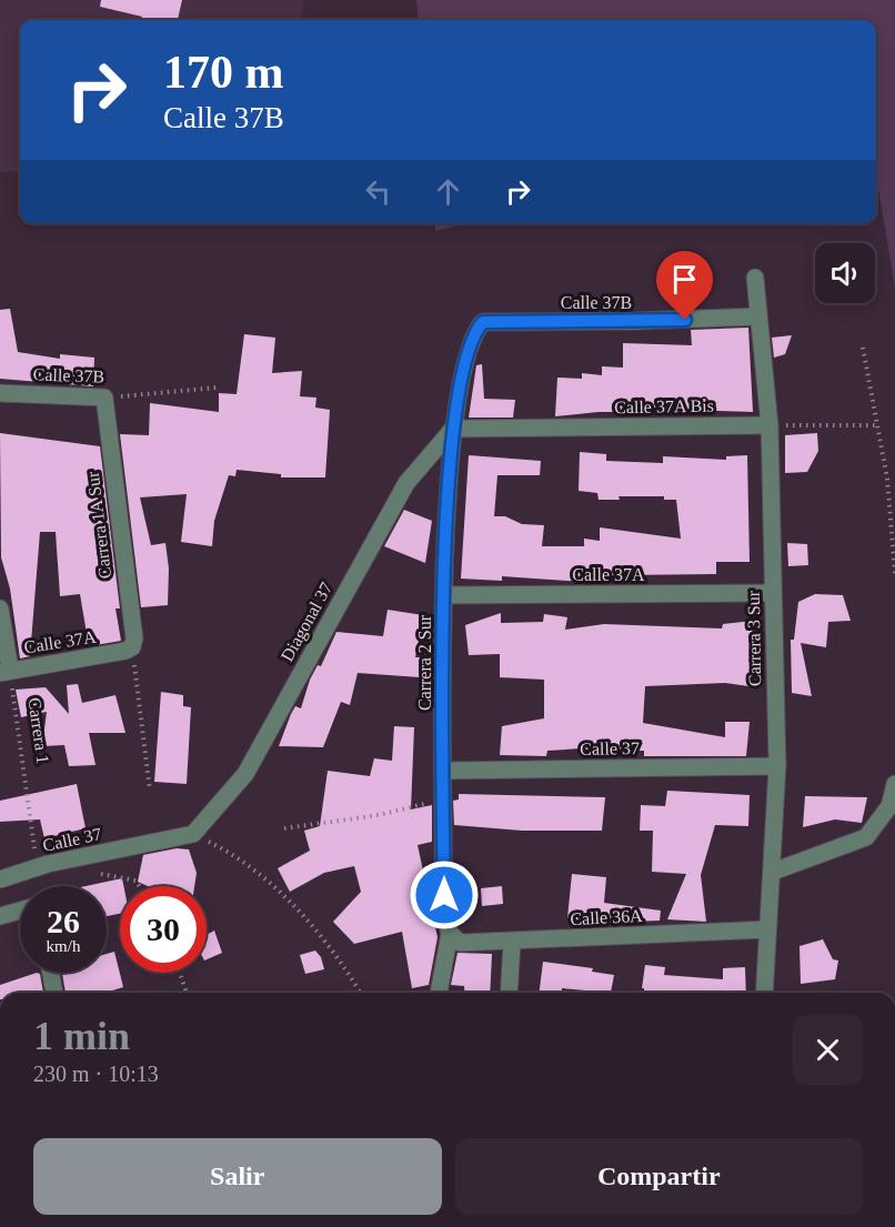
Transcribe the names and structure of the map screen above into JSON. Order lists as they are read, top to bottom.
{
  "streets": {
    "street": [
      "Calle 37B",
      "Calle 37A Bis",
      "Carrera 1A Sur",
      "Calle 37A",
      "Diagonal 37",
      "Carrera 3 Sur",
      "Carrera 2 Sur",
      "Calle 37",
      "Calle 36A"
    ],
    "path": ["Carrera 1"]
  },
  "crossings": [
    ["Calle 37B", "Carrera 1A Sur"],
    ["Calle 37B", "Carrera 3 Sur"],
    ["Calle 37B", "Carrera 2 Sur"],
    ["Calle 37A Bis", "Diagonal 37"],
    ["Calle 37A Bis", "Carrera 3 Sur"],
    ["Calle 37A Bis", "Carrera 2 Sur"],
    ["Carrera 1A Sur", "Calle 37A"],
    ["Calle 37A", "Carrera 3 Sur"],
    ["Calle 37A", "Carrera 2 Sur"],
    ["Calle 37A", "Carrera 1"],
    ["Diagonal 37", "Carrera 2 Sur"],
    ["Diagonal 37", "Calle 37"],
    ["Carrera 3 Sur", "Calle 37"],
    ["Carrera 3 Sur", "Calle 36A"],
    ["Carrera 2 Sur", "Calle 37"],
    ["Carrera 2 Sur", "Calle 36A"]
  ],
  "page": {
    "turn": ["170 m", "Calle 37B"],
    "speed": "26 km/h",
    "limit": "30",
    "heading": ["1 min", "230 m · 10:13"],
    "buttons": ["Salir", "Compartir"]
  }
}
